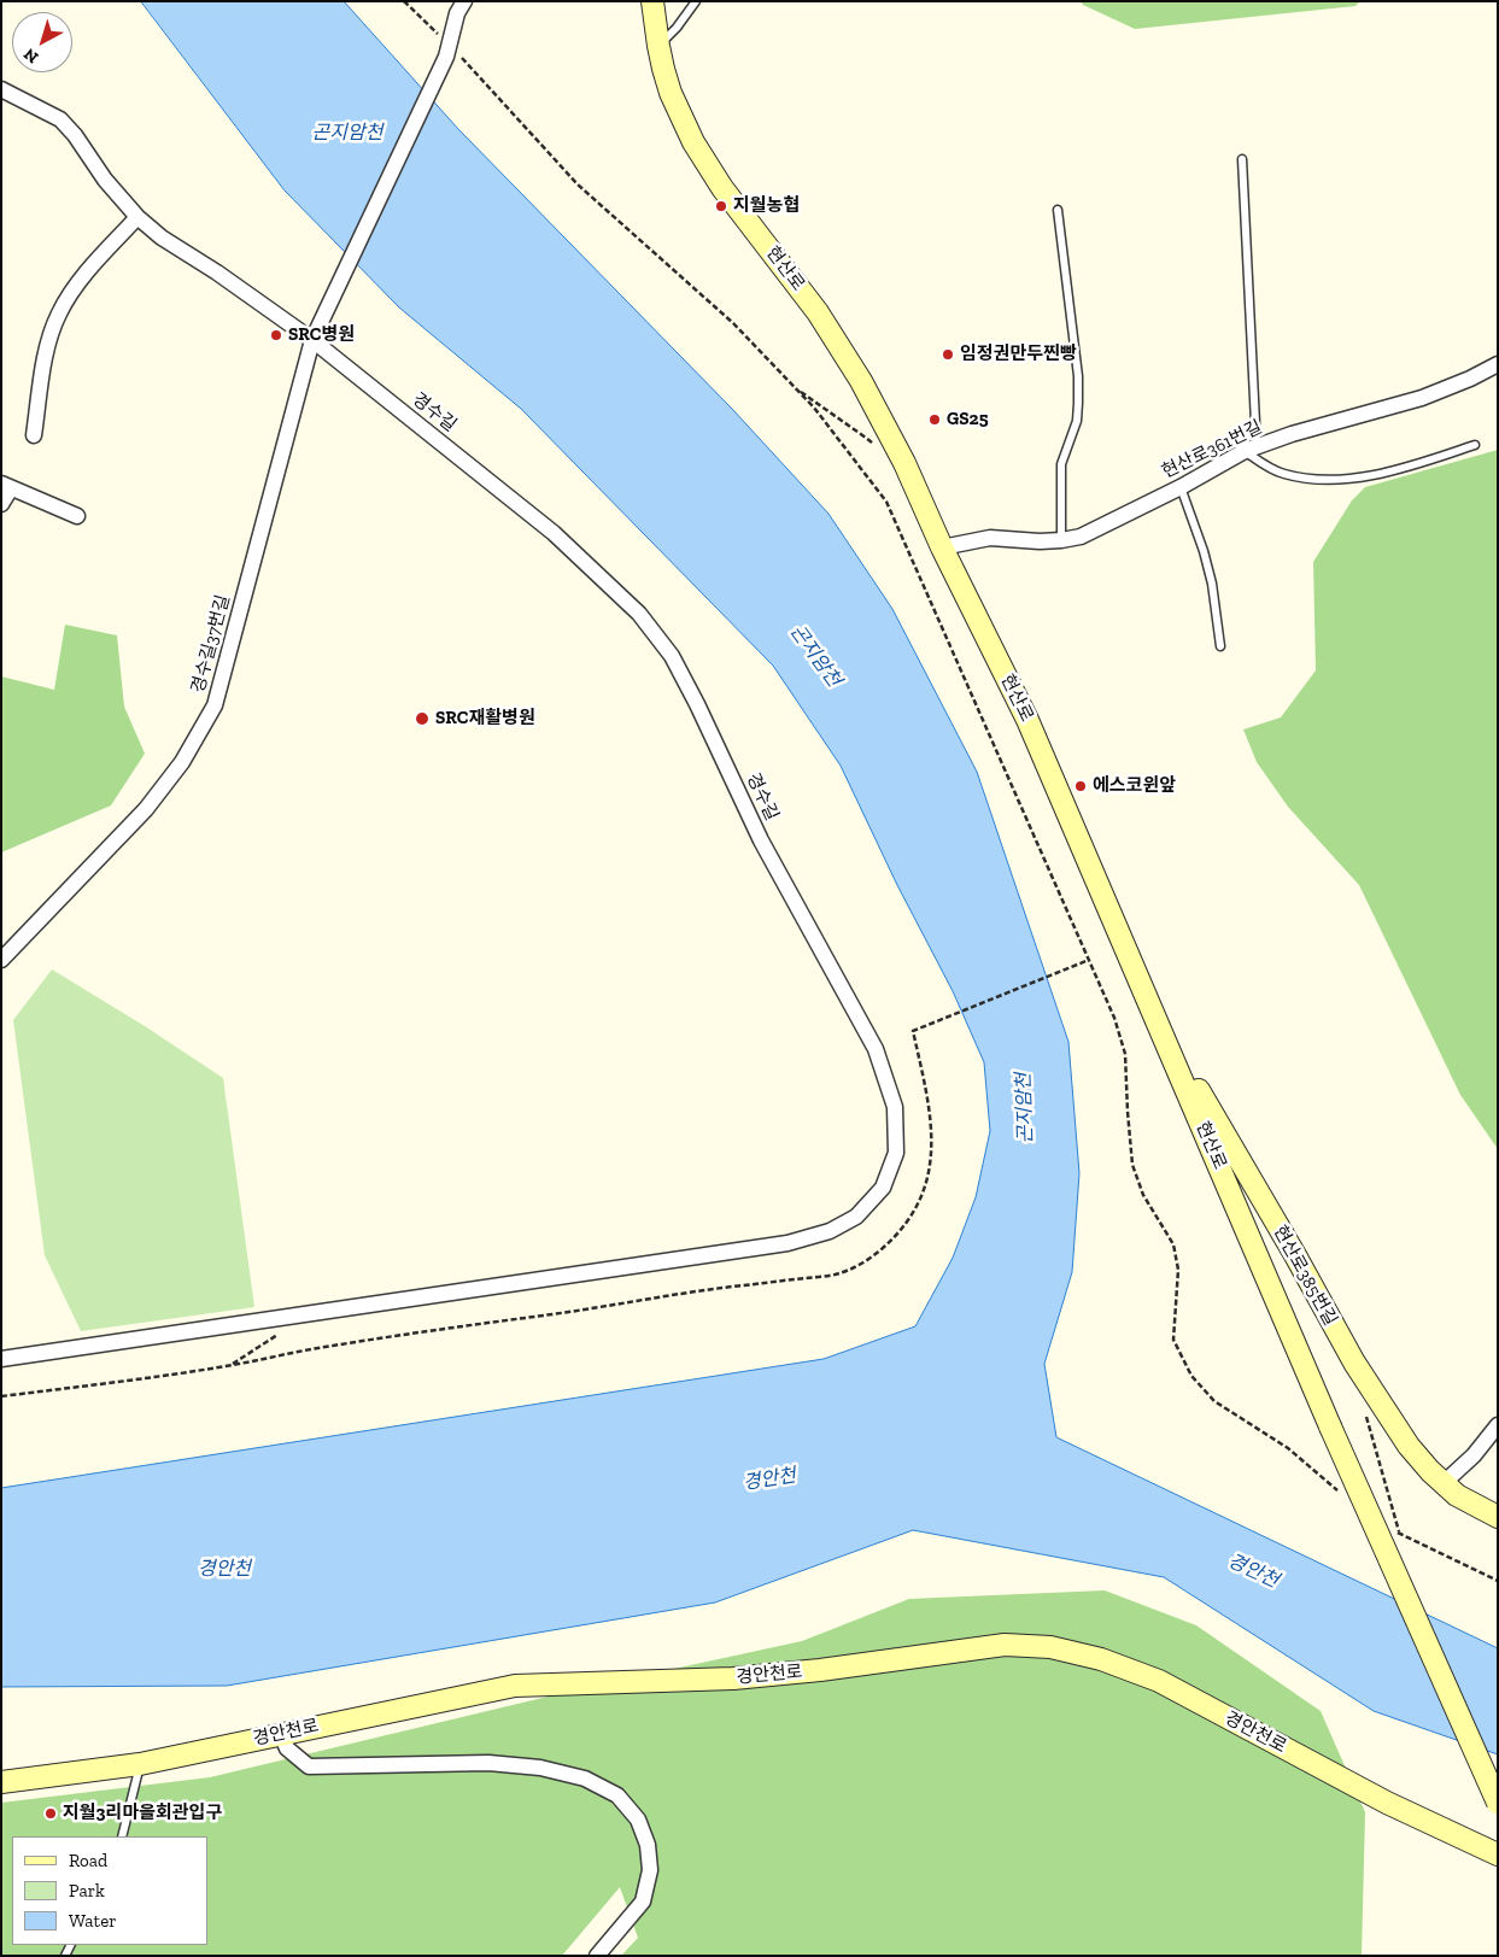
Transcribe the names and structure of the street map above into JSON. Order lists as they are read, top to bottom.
{
  "streets": {
    "street": [
      "현산로",
      "경수길",
      "현산로361번길",
      "경수길37번길",
      "현산로385번길",
      "경안천로"
    ]
  },
  "crossings": [
    ["현산로", "현산로361번길"],
    ["현산로", "현산로385번길"],
    ["경수길", "경수길37번길"]
  ],
  "water": ["곤지암천", "경안천"],
  "places": [
    "지월농협",
    "SRC병원",
    "임정권만두찐빵",
    "GS25",
    "SRC재활병원",
    "에스코윈앞",
    "지월3리마을회관입구"
  ],
  "legend": ["Road", "Park", "Water"],
  "north": "bottom left"
}
